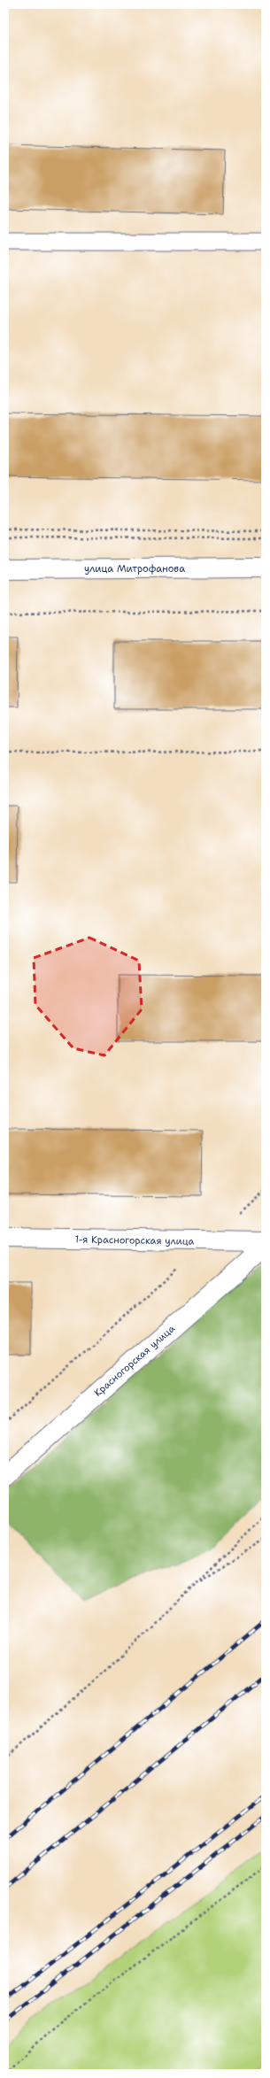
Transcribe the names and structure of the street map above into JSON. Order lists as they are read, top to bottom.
{
  "streets": {
    "street": ["улица Митрофанова", "1-я Красногорская улица", "Красногорская улица"]
  }
}
